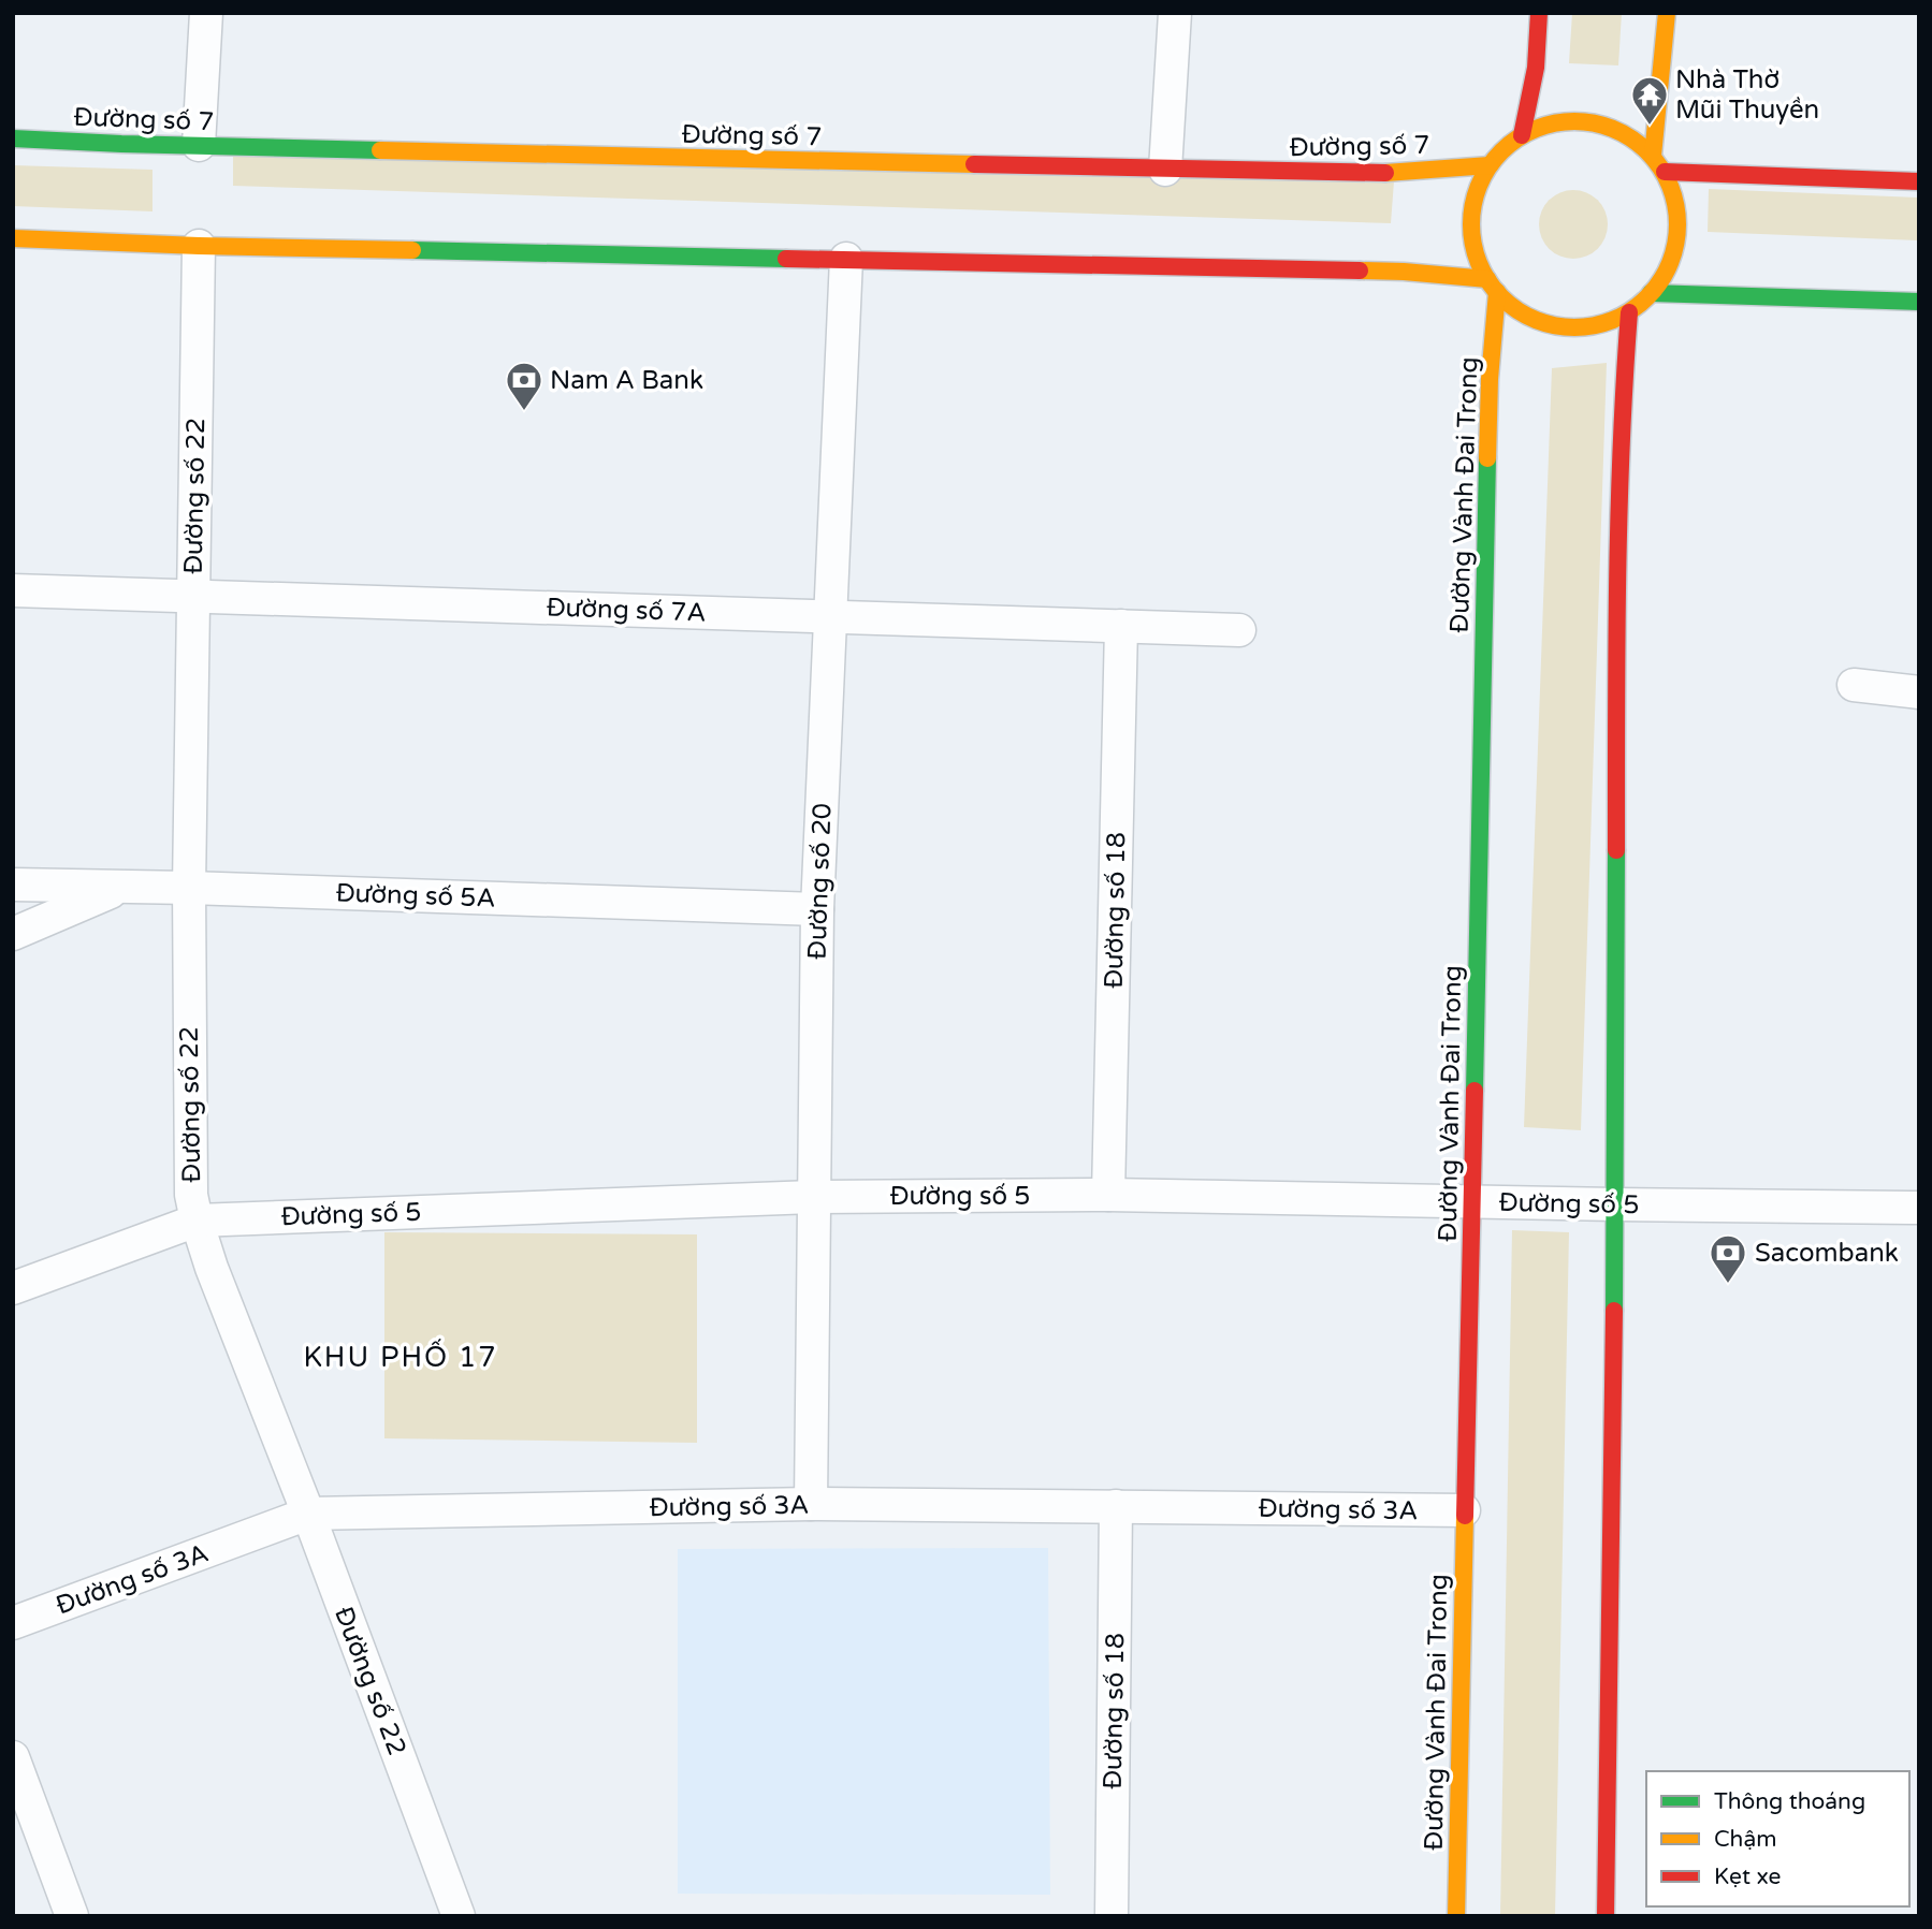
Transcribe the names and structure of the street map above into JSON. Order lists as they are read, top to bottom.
{
  "streets": {
    "main road": ["Đường số 7", "Đường Vành Đai Trong"],
    "street": [
      "Đường số 22",
      "Đường số 7A",
      "Đường số 20",
      "Đường số 5A",
      "Đường số 18",
      "Đường số 5",
      "Đường số 3A"
    ]
  },
  "crossings": [
    ["Đường số 7", "Đường Vành Đai Trong"],
    ["Đường Vành Đai Trong", "Đường số 5"],
    ["Đường Vành Đai Trong", "Đường số 3A"],
    ["Đường số 22", "Đường số 7A"],
    ["Đường số 22", "Đường số 5A"],
    ["Đường số 22", "Đường số 5"],
    ["Đường số 22", "Đường số 3A"],
    ["Đường số 7A", "Đường số 20"],
    ["Đường số 7A", "Đường số 18"],
    ["Đường số 20", "Đường số 5A"],
    ["Đường số 20", "Đường số 5"],
    ["Đường số 20", "Đường số 3A"],
    ["Đường số 18", "Đường số 5"],
    ["Đường số 18", "Đường số 3A"]
  ],
  "districts": ["KHU PHỐ 17"],
  "places": {
    "temple": ["Nhà Thờ Mũi Thuyền"],
    "bank": ["Nam A Bank", "Sacombank"]
  },
  "legend": ["Thông thoáng", "Chậm", "Kẹt xe"]
}
